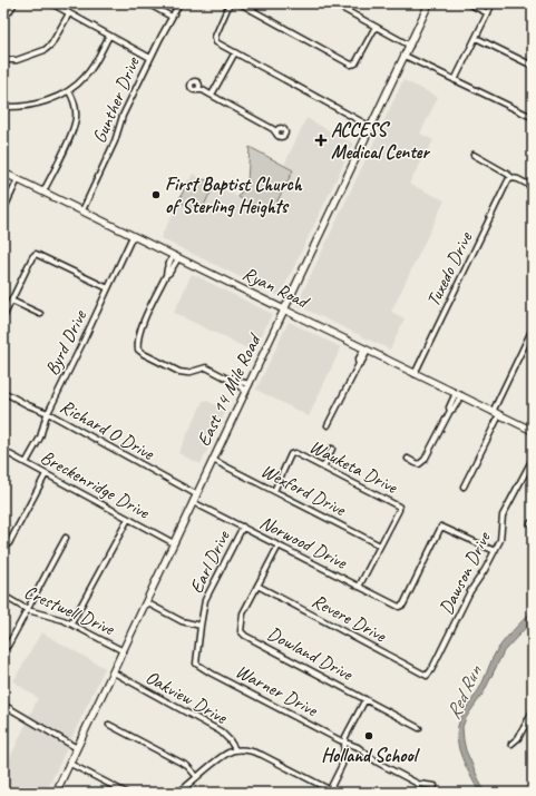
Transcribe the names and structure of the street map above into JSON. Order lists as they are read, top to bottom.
{
  "streets": {
    "main road": ["Ryan Road", "East 14 Mile Road"],
    "street": [
      "Gunther Drive",
      "Tuxedo Drive",
      "Byrd Drive",
      "Richard O Drive",
      "Wauketa Drive",
      "Breckenridge Drive",
      "Wexford Drive",
      "Norwood Drive",
      "Earl Drive",
      "Dawson Drive",
      "Crestwell Drive",
      "Revere Drive",
      "Dowland Drive",
      "Warner Drive",
      "Oakview Drive"
    ]
  },
  "crossings": [
    ["Gunther Drive", "Ryan Road"],
    ["Tuxedo Drive", "Ryan Road"],
    ["Ryan Road", "Byrd Drive"],
    ["Ryan Road", "East 14 Mile Road"],
    ["Byrd Drive", "Richard O Drive"],
    ["Byrd Drive", "Breckenridge Drive"],
    ["East 14 Mile Road", "Richard O Drive"],
    ["East 14 Mile Road", "Breckenridge Drive"],
    ["East 14 Mile Road", "Wexford Drive"],
    ["East 14 Mile Road", "Norwood Drive"],
    ["East 14 Mile Road", "Crestwell Drive"],
    ["East 14 Mile Road", "Oakview Drive"],
    ["Wauketa Drive", "Wexford Drive"],
    ["Norwood Drive", "Earl Drive"],
    ["Norwood Drive", "Dawson Drive"],
    ["Earl Drive", "Warner Drive"],
    ["Dawson Drive", "Revere Drive"],
    ["Revere Drive", "Dowland Drive"]
  ],
  "water": ["Red Run"],
  "places": {
    "health": ["ACCESS Medical Center"],
    "other": ["First Baptist Church of Sterling Heights", "Holland School"]
  }
}
